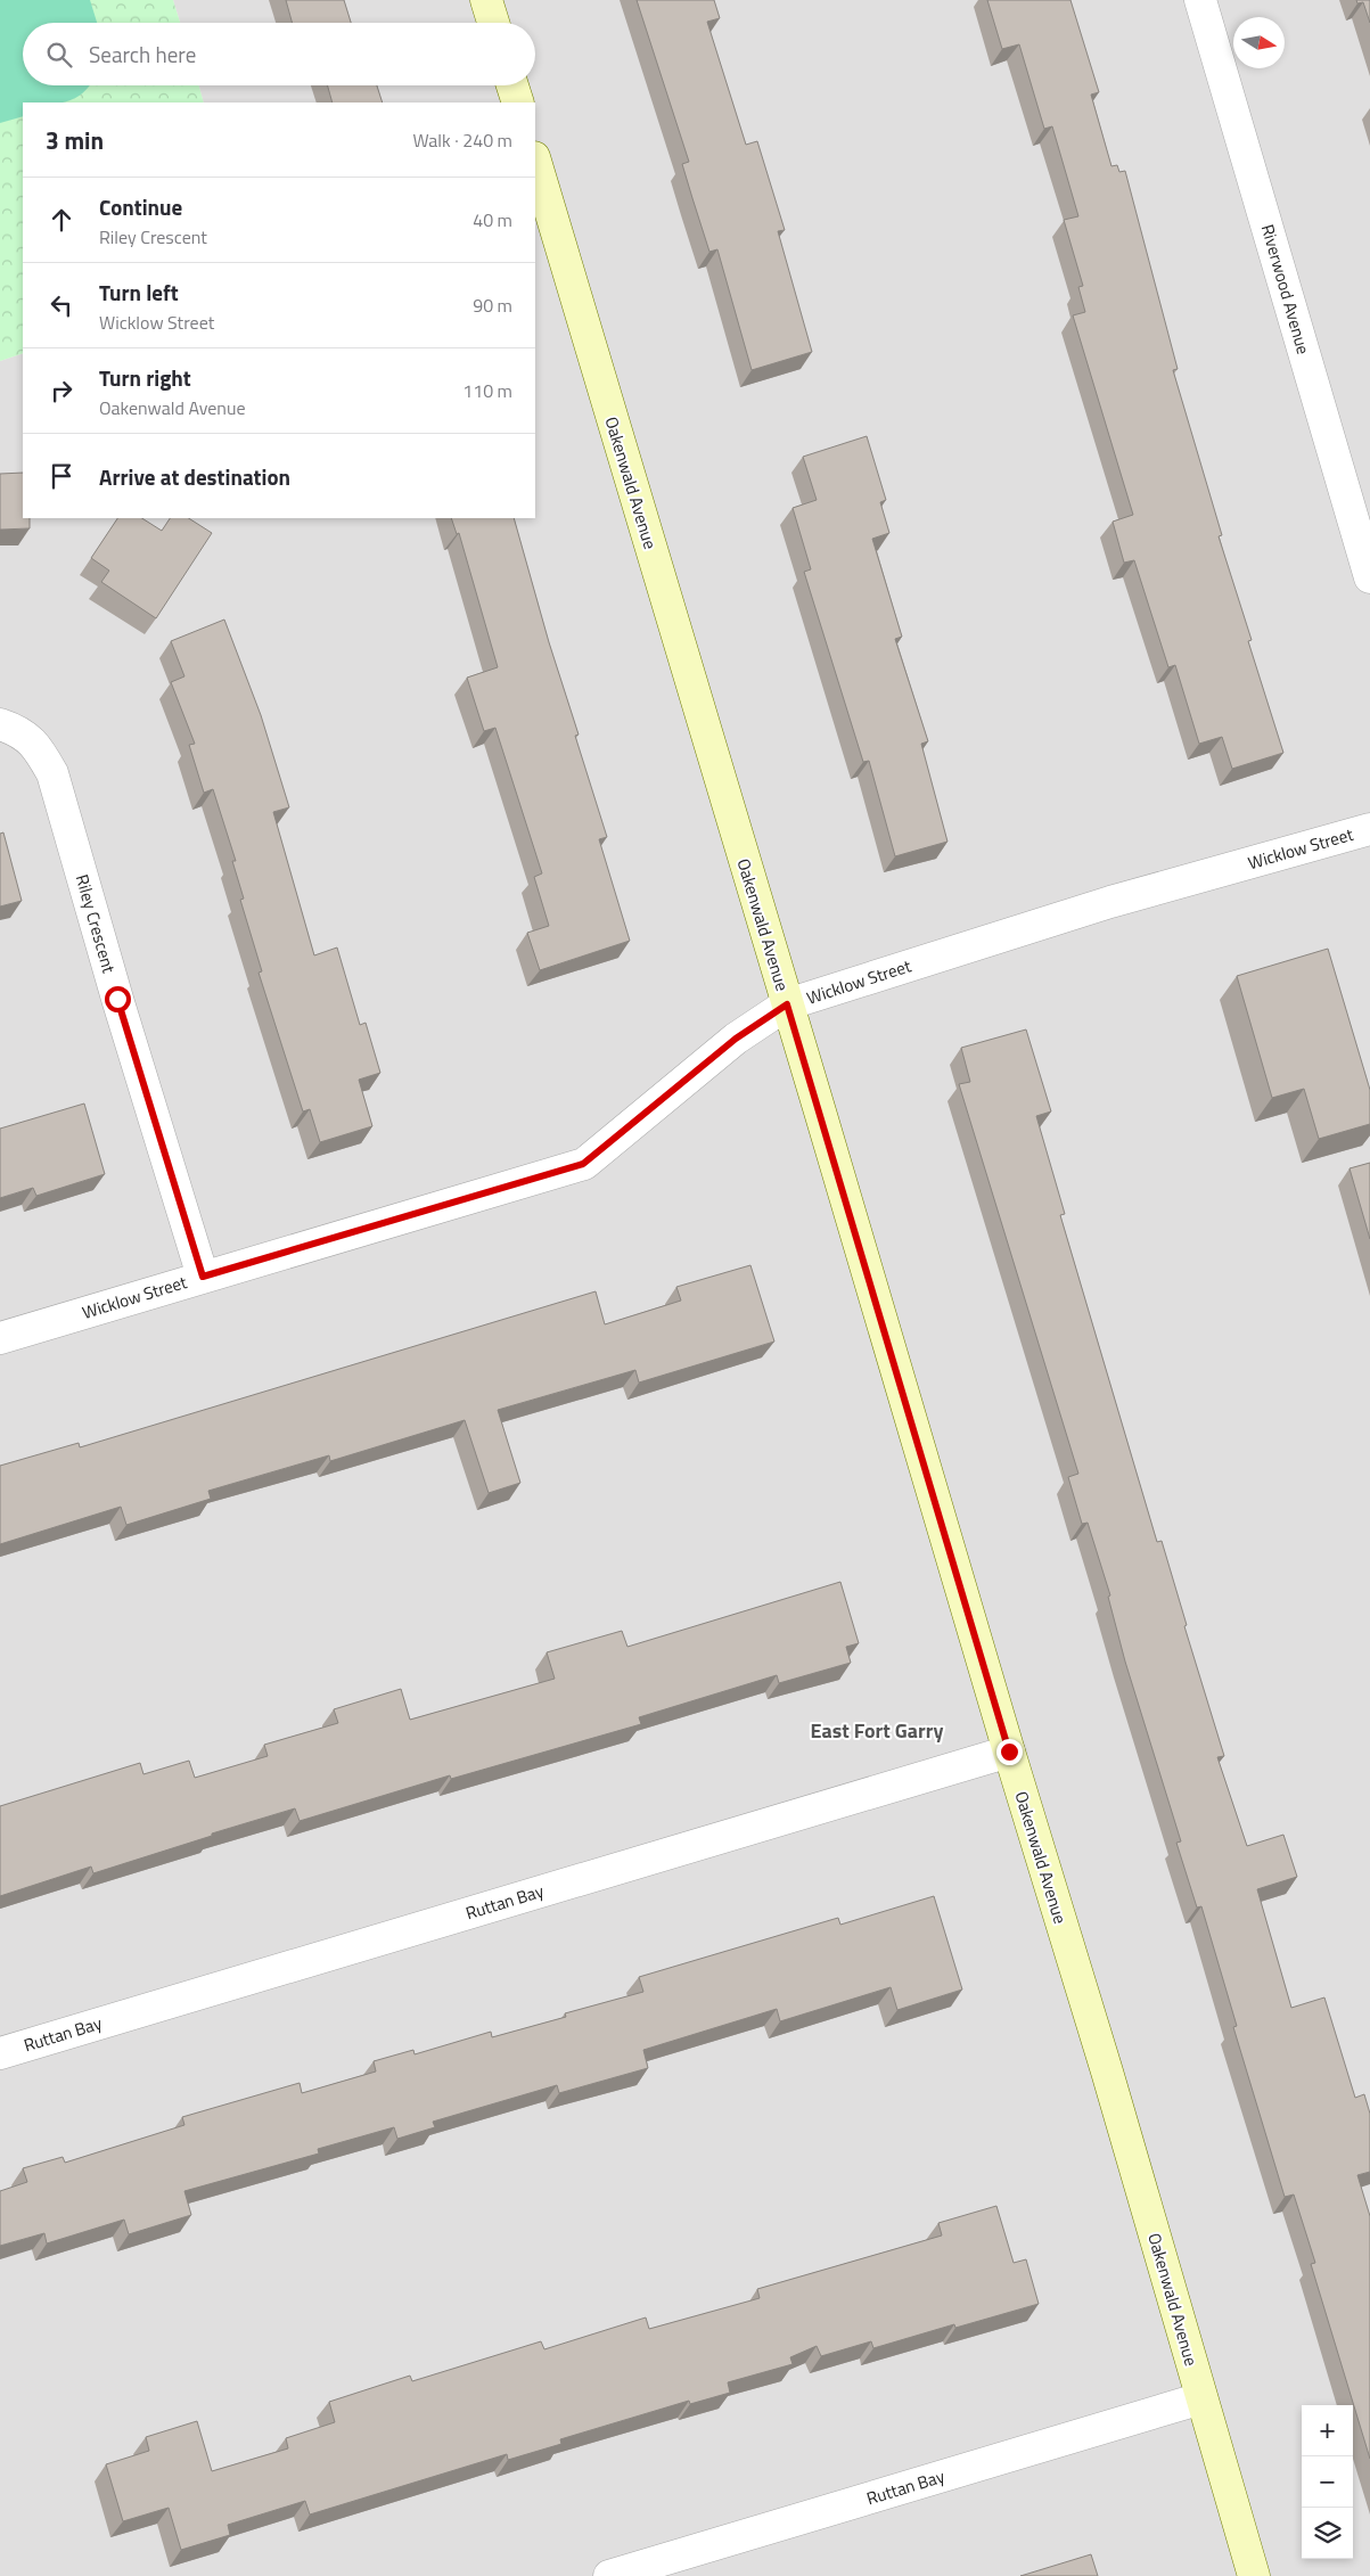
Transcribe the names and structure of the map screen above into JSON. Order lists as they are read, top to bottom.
{
  "streets": {
    "street": [
      "Riverwood Avenue",
      "Oakenwald Avenue",
      "Wicklow Street",
      "Riley Crescent",
      "Ruttan Bay"
    ]
  },
  "crossings": [
    ["Oakenwald Avenue", "Wicklow Street"],
    ["Oakenwald Avenue", "Ruttan Bay"],
    ["Wicklow Street", "Riley Crescent"]
  ],
  "districts": ["East Fort Garry"],
  "north": "right",
  "page": {
    "search": "Search here",
    "heading": ["3 min", "Walk · 240 m"],
    "list": [
      ["Continue", "Riley Crescent", "40 m"],
      ["Turn left", "Wicklow Street", "90 m"],
      ["Turn right", "Oakenwald Avenue", "110 m"],
      "Arrive at destination"
    ],
    "map_buttons": ["+", "−"]
  }
}
